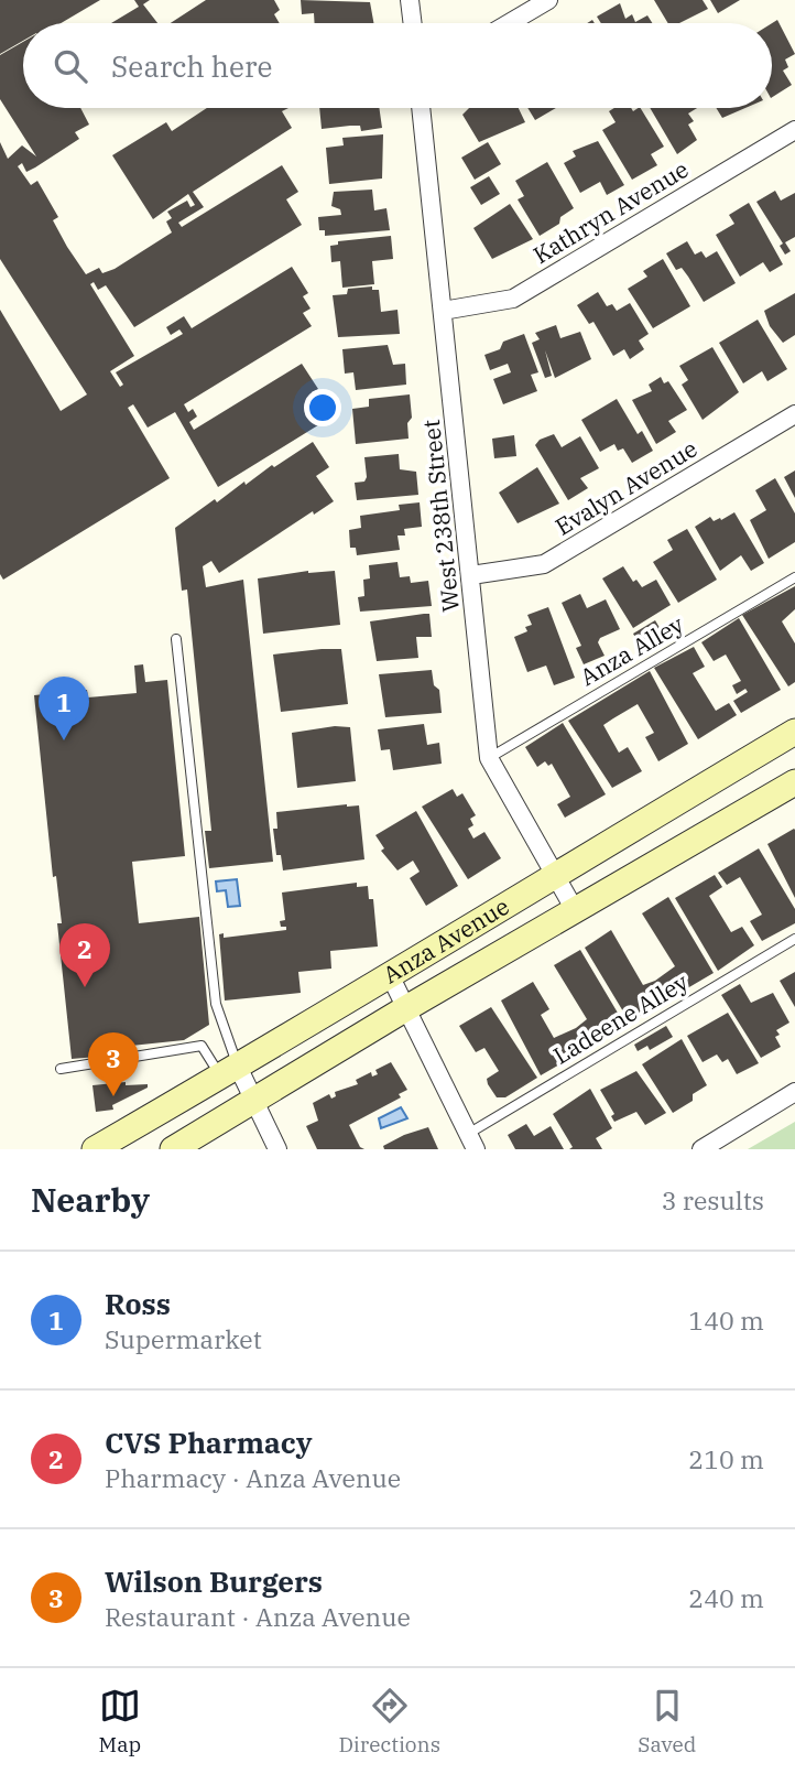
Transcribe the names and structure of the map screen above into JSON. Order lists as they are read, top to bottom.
{
  "streets": {
    "main road": ["Anza Avenue"],
    "street": ["Kathryn Avenue", "Evalyn Avenue", "West 238th Street"],
    "lane": ["Anza Alley", "Ladeene Alley"]
  },
  "crossings": [
    ["Kathryn Avenue", "West 238th Street"],
    ["Evalyn Avenue", "West 238th Street"],
    ["West 238th Street", "Anza Alley"],
    ["West 238th Street", "Anza Avenue"]
  ],
  "page": {
    "search": "Search here",
    "pins": ["1", "2", "3"],
    "heading": ["Nearby", "3 results"],
    "list": [
      {
        "mark": "1",
        "name": "Ross",
        "note": "Supermarket",
        "value": "140 m"
      },
      {
        "mark": "2",
        "name": "CVS Pharmacy",
        "note": "Pharmacy · Anza Avenue",
        "value": "210 m"
      },
      {
        "mark": "3",
        "name": "Wilson Burgers",
        "note": "Restaurant · Anza Avenue",
        "value": "240 m"
      }
    ],
    "nav": ["Map", "Directions", "Saved"]
  }
}
